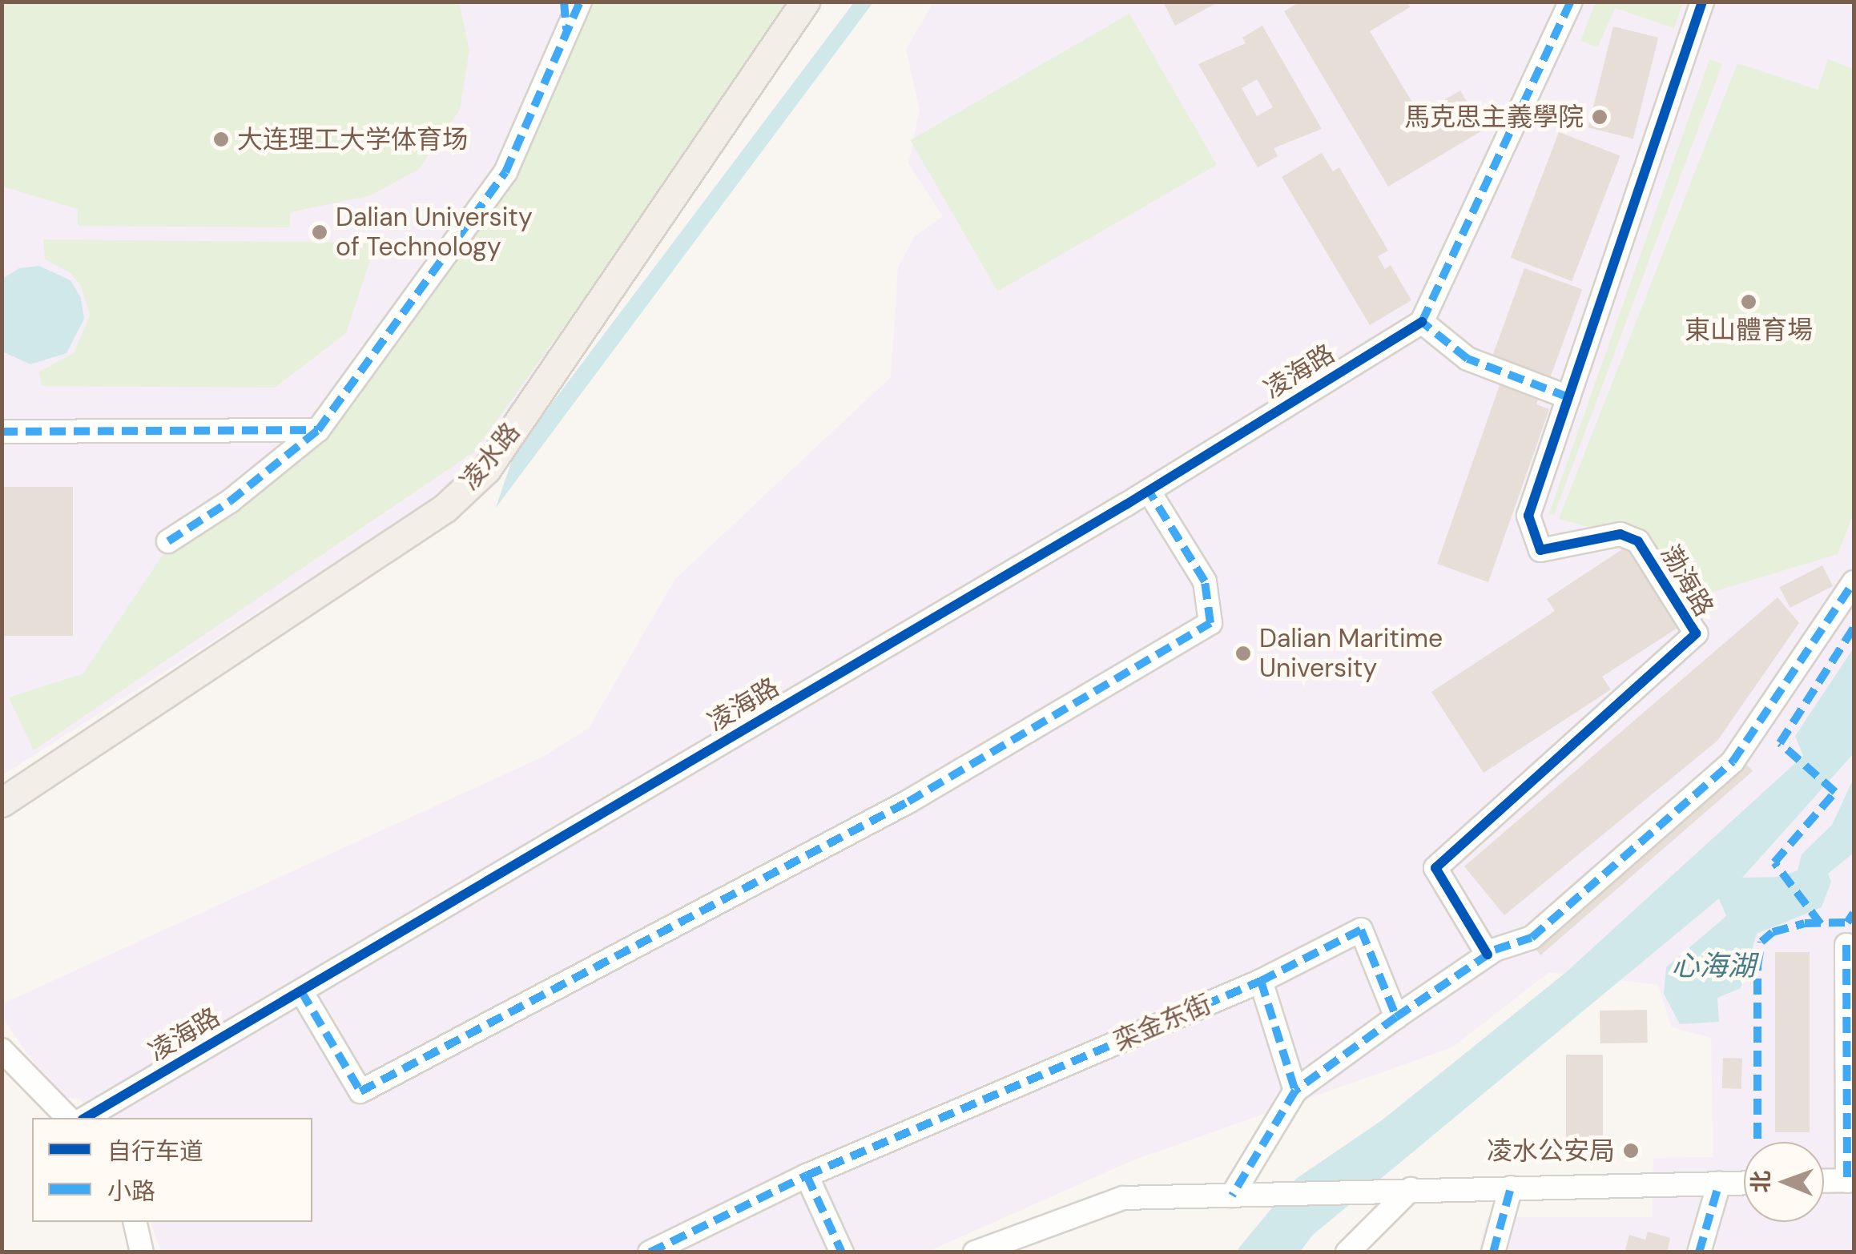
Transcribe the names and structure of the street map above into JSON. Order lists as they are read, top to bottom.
{
  "streets": {
    "main road": ["凌水路"],
    "street": ["凌海路", "渤海路", "栾金东街"]
  },
  "water": ["心海湖"],
  "places": [
    "馬克思主義學院",
    "大连理工大学体育场",
    "Dalian University of Technology",
    "東山體育場",
    "Dalian Maritime University",
    "凌水公安局"
  ],
  "legend": ["自行车道", "小路"],
  "north": "left"
}
